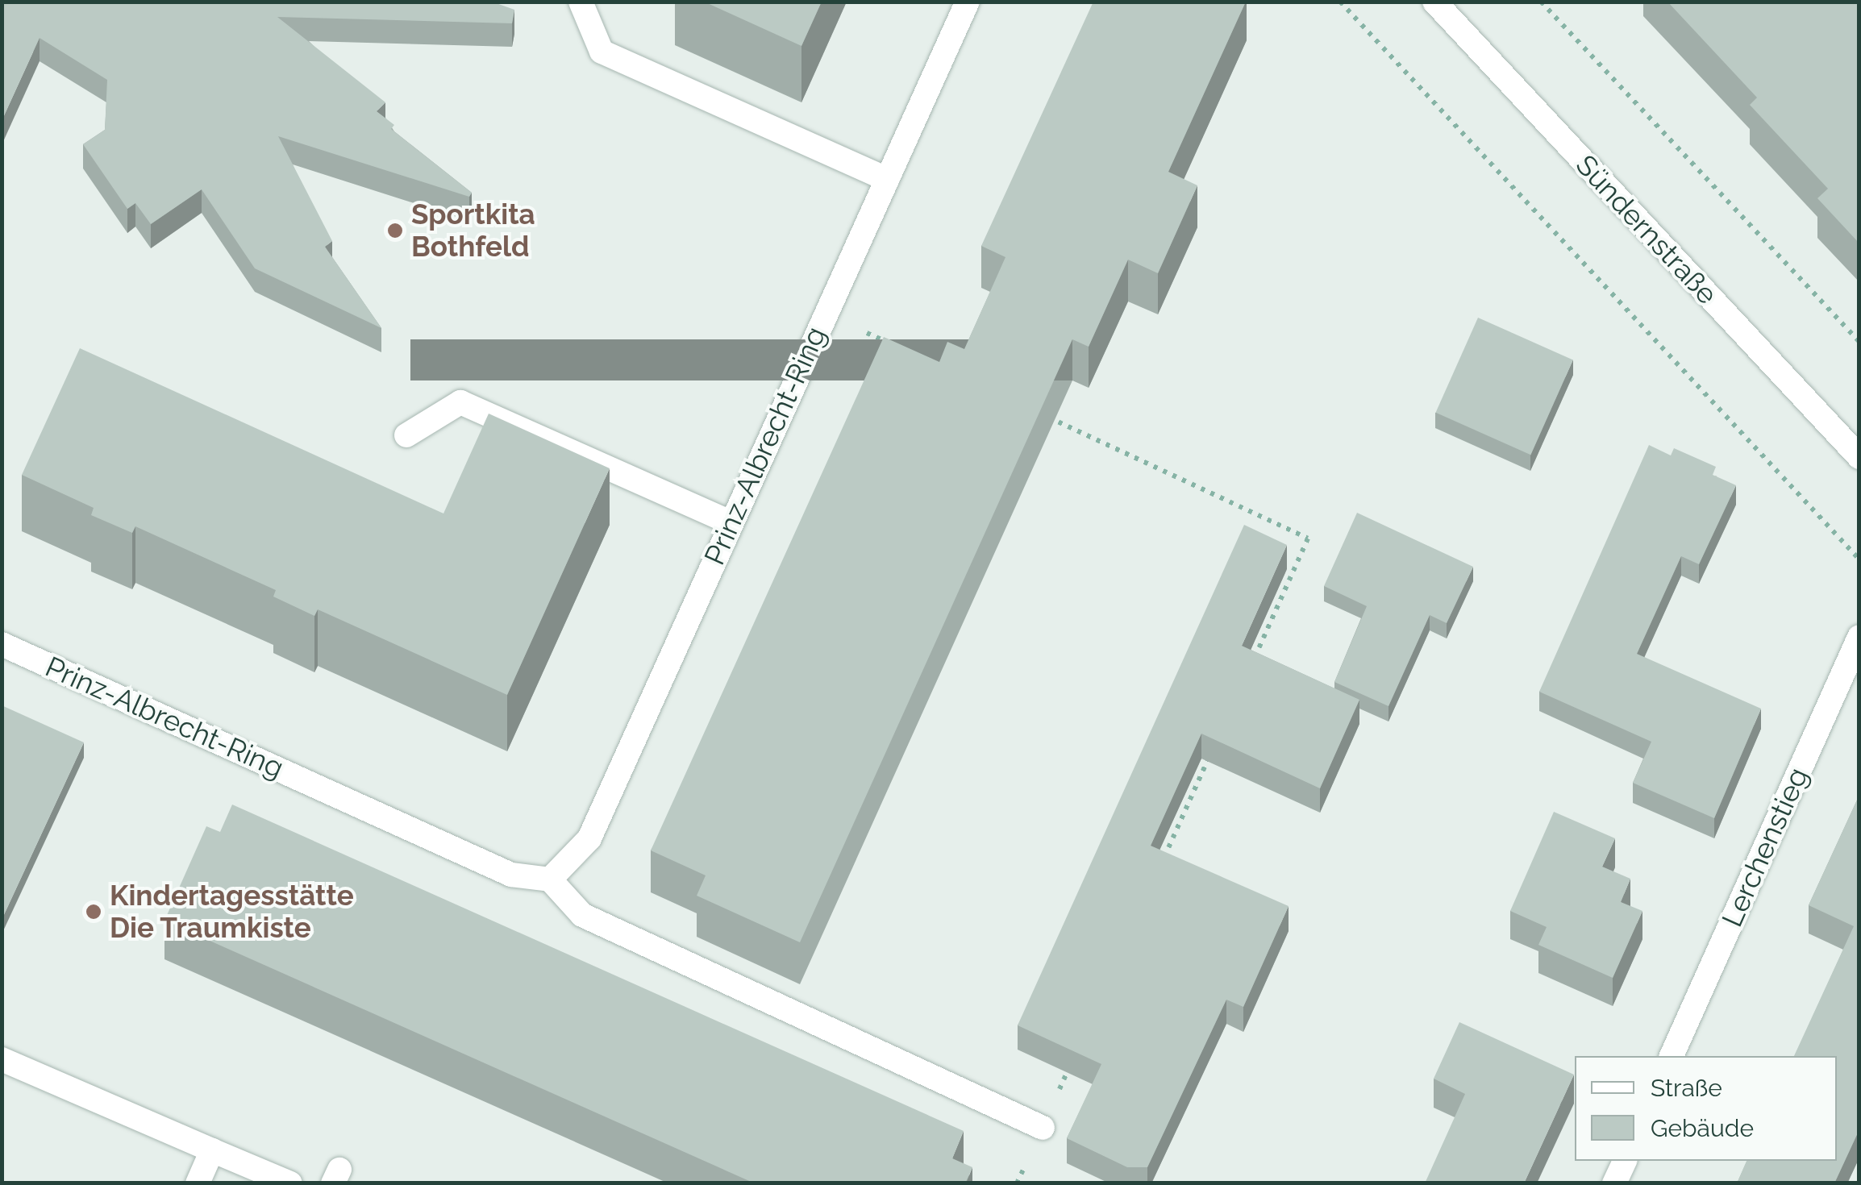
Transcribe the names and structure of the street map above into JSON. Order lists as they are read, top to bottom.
{
  "streets": {
    "street": ["Sündernstraße", "Prinz-Albrecht-Ring", "Lerchenstieg"]
  },
  "places": ["Sportkita Bothfeld", "Kindertagesstätte Die Traumkiste"],
  "legend": ["Straße", "Gebäude"]
}
